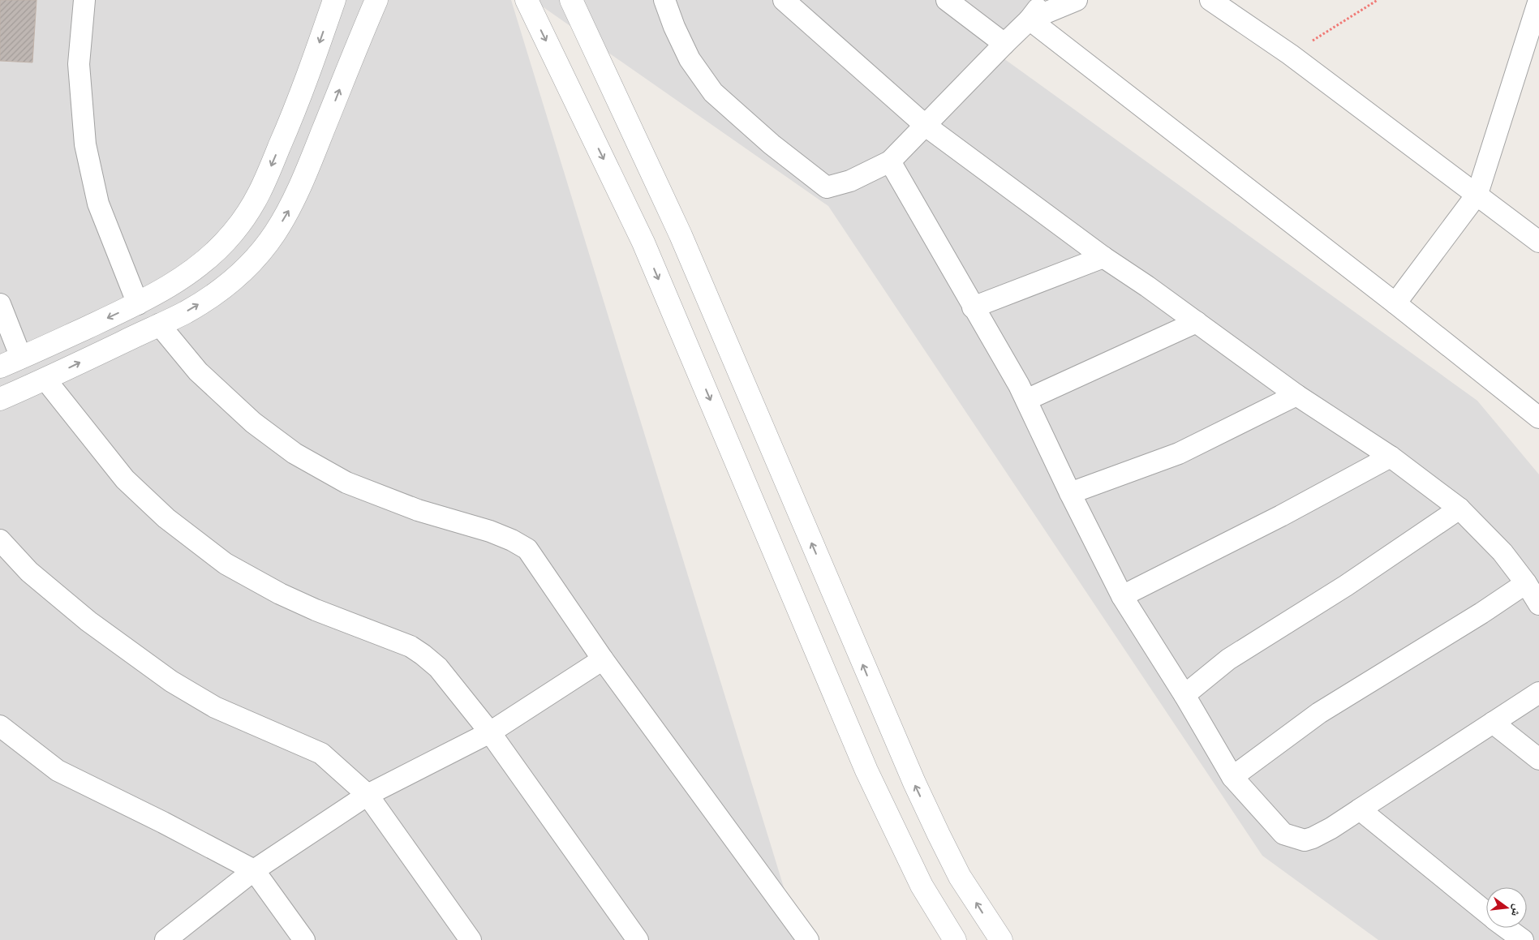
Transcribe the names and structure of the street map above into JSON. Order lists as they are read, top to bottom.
{
  "north": "right"
}
